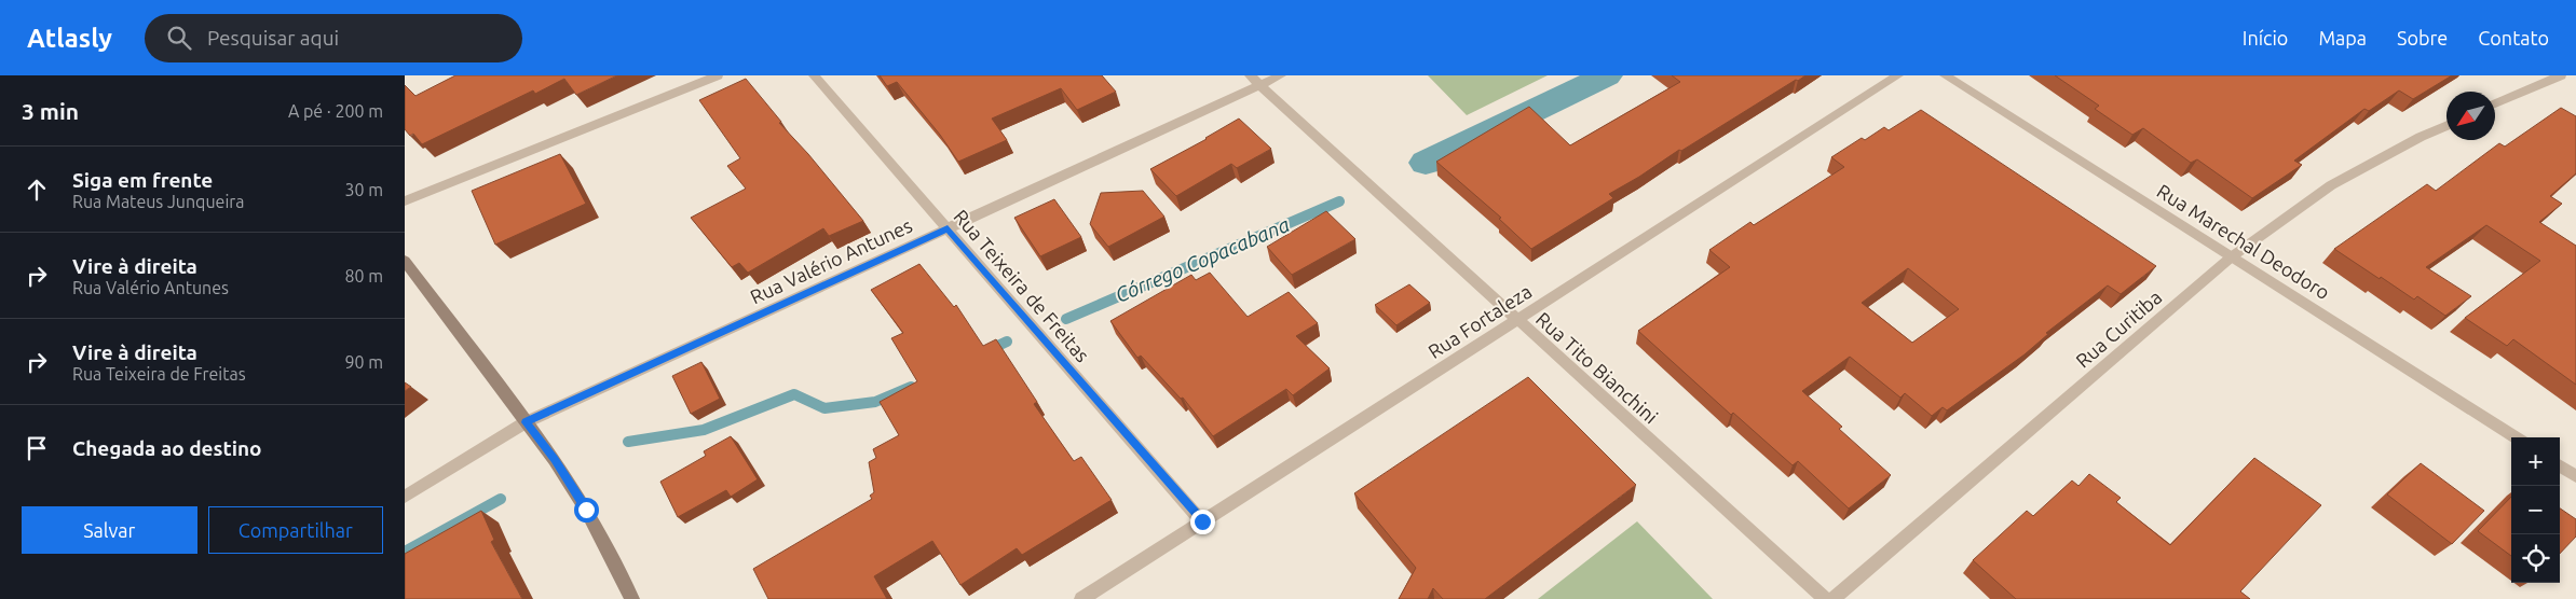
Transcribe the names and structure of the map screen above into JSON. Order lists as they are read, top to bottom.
{
  "streets": {
    "street": [
      "Rua Marechal Deodoro",
      "Rua Valério Antunes",
      "Rua Teixeira de Freitas",
      "Rua Fortaleza",
      "Rua Curitiba",
      "Rua Tito Bianchini"
    ]
  },
  "crossings": [
    ["Rua Marechal Deodoro", "Rua Curitiba"],
    ["Rua Valério Antunes", "Rua Teixeira de Freitas"],
    ["Rua Valério Antunes", "Rua Tito Bianchini"],
    ["Rua Teixeira de Freitas", "Rua Fortaleza"],
    ["Rua Fortaleza", "Rua Tito Bianchini"]
  ],
  "water": ["Córrego Copacabana"],
  "north": "bottom left",
  "page": {
    "header": "Atlasly",
    "search": "Pesquisar aqui",
    "nav": [
      "Início",
      "Mapa",
      "Sobre",
      "Contato"
    ],
    "heading": ["3 min", "A pé · 200 m"],
    "list": [
      ["Siga em frente", "Rua Mateus Junqueira", "30 m"],
      ["Vire à direita", "Rua Valério Antunes", "80 m"],
      ["Vire à direita", "Rua Teixeira de Freitas", "90 m"],
      "Chegada ao destino"
    ],
    "map_buttons": ["+", "−"],
    "buttons": ["Salvar", "Compartilhar"]
  }
}
